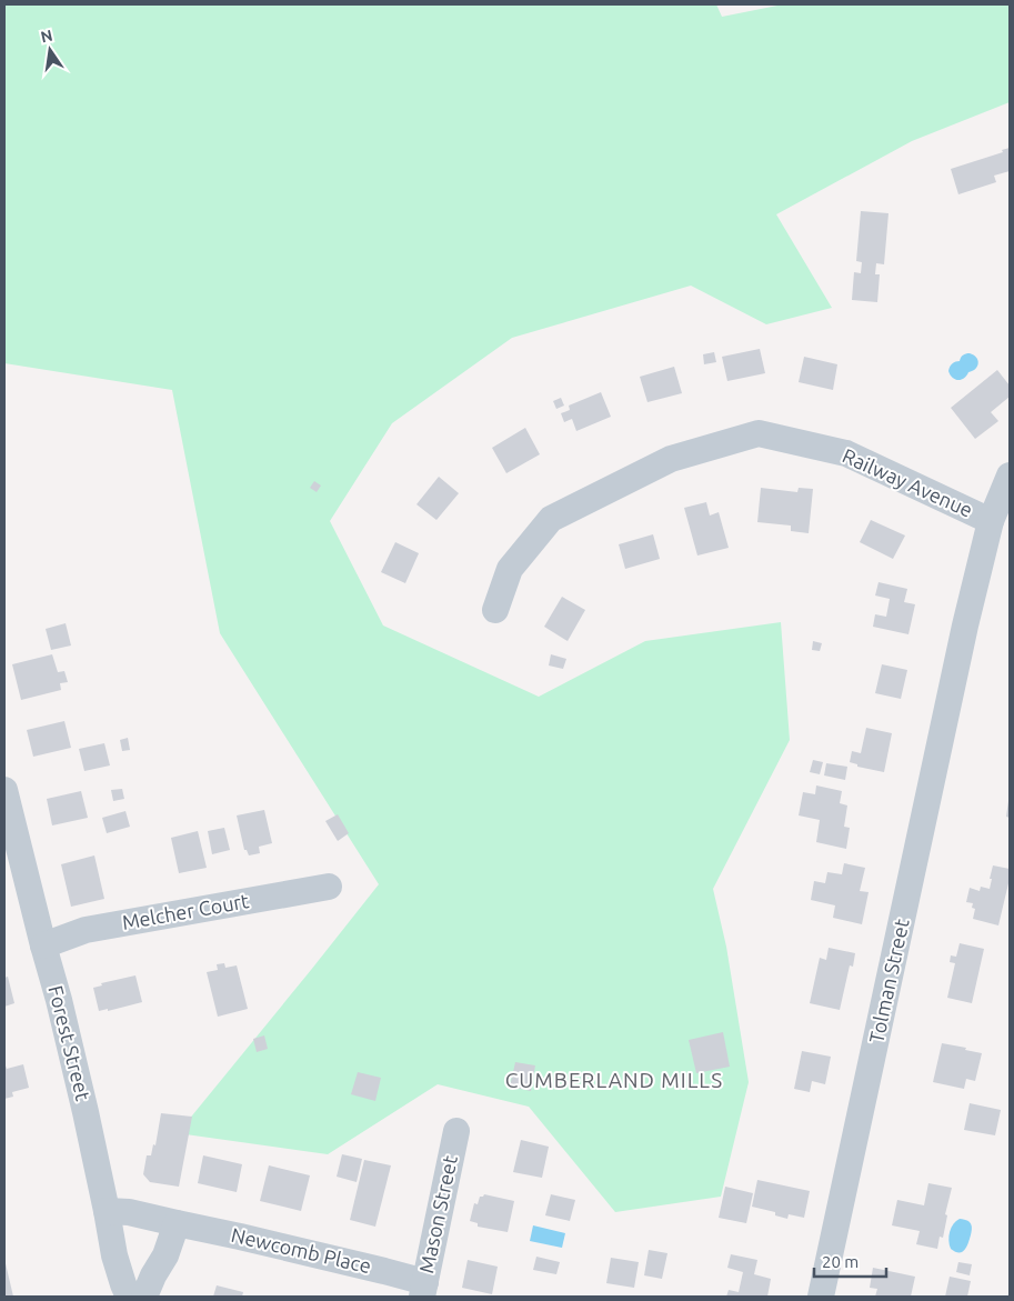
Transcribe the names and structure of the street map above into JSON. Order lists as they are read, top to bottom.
{
  "streets": {
    "street": [
      "Railway Avenue",
      "Melcher Court",
      "Tolman Street",
      "Forest Street",
      "Mason Street",
      "Newcomb Place"
    ]
  },
  "crossings": [
    ["Railway Avenue", "Tolman Street"],
    ["Melcher Court", "Forest Street"],
    ["Forest Street", "Newcomb Place"],
    ["Mason Street", "Newcomb Place"]
  ],
  "districts": ["CUMBERLAND MILLS"],
  "scale_bar": "20 m",
  "north": "top"
}
